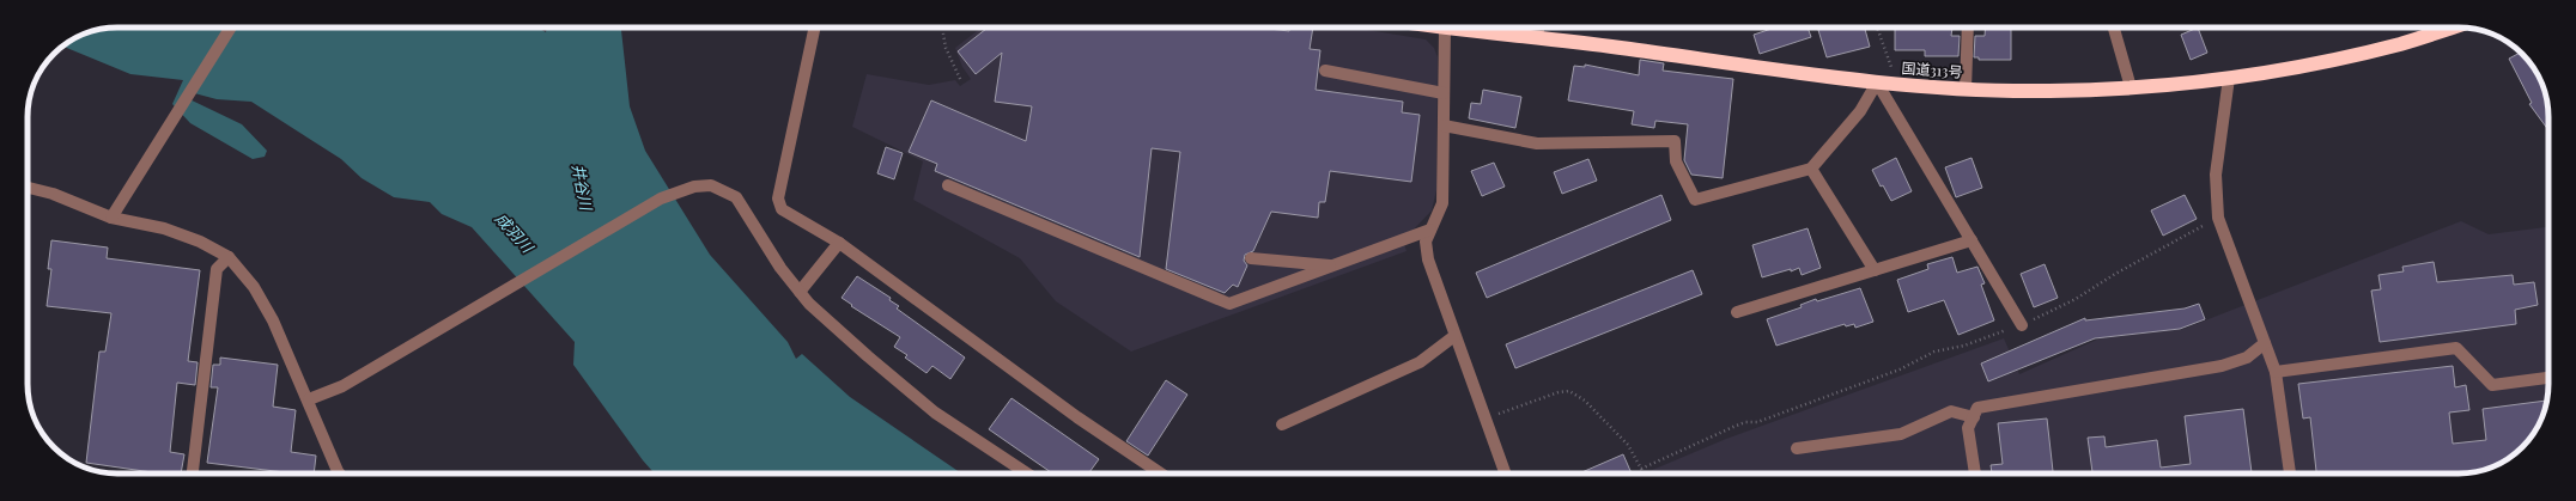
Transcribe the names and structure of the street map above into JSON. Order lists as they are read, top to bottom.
{
  "streets": {
    "highway": ["国道313号"]
  },
  "water": ["井谷川", "成羽川"]
}
